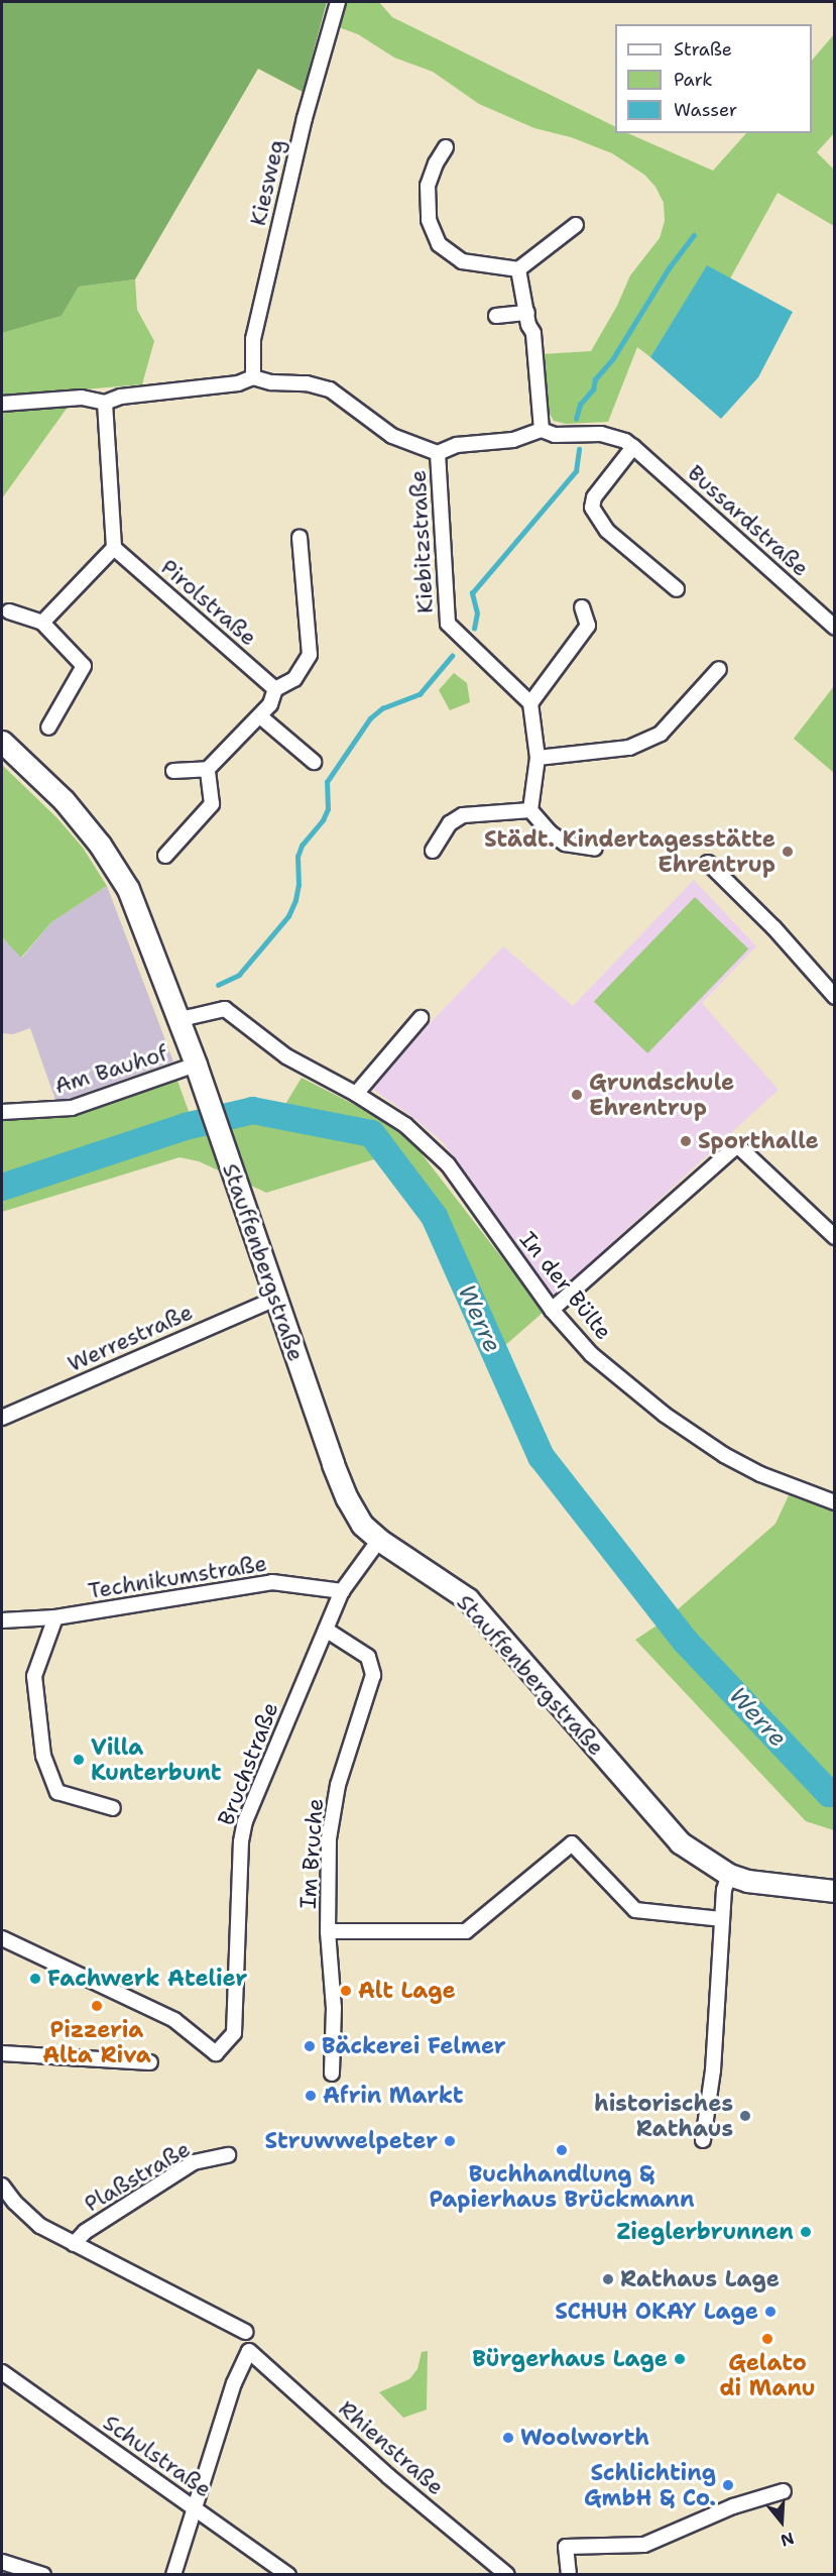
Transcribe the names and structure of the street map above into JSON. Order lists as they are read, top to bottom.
{
  "streets": {
    "main road": ["Stauffenbergstraße"],
    "street": [
      "Kiesweg",
      "Bussardstraße",
      "Kiebitzstraße",
      "Pirolstraße",
      "Am Bauhof",
      "In der Bülte",
      "Werrestraße",
      "Technikumstraße",
      "Bruchstraße",
      "Im Bruche",
      "Plaßstraße",
      "Rhienstraße",
      "Schulstraße"
    ]
  },
  "crossings": [
    ["Bussardstraße", "Kiebitzstraße"],
    ["Am Bauhof", "Stauffenbergstraße"],
    ["Stauffenbergstraße", "In der Bülte"],
    ["Stauffenbergstraße", "Werrestraße"],
    ["Stauffenbergstraße", "Bruchstraße"],
    ["Technikumstraße", "Bruchstraße"],
    ["Bruchstraße", "Im Bruche"],
    ["Rhienstraße", "Schulstraße"]
  ],
  "water": ["Werre"],
  "places": [
    "Städt. Kindertagesstätte Ehrentrup",
    "Grundschule Ehrentrup",
    "Sporthalle",
    "Villa Kunterbunt",
    "Fachwerk Atelier",
    "Alt Lage",
    "Pizzeria Alta Riva",
    "Bäckerei Felmer",
    "Afrin Markt",
    "historisches Rathaus",
    "Struwwelpeter",
    "Buchhandlung & Papierhaus Brückmann",
    "Zieglerbrunnen",
    "Rathaus Lage",
    "SCHUH OKAY Lage",
    "Gelato di Manu",
    "Bürgerhaus Lage",
    "Woolworth",
    "Schlichting GmbH & Co."
  ],
  "legend": ["Straße", "Park", "Wasser"],
  "north": "bottom"
}
